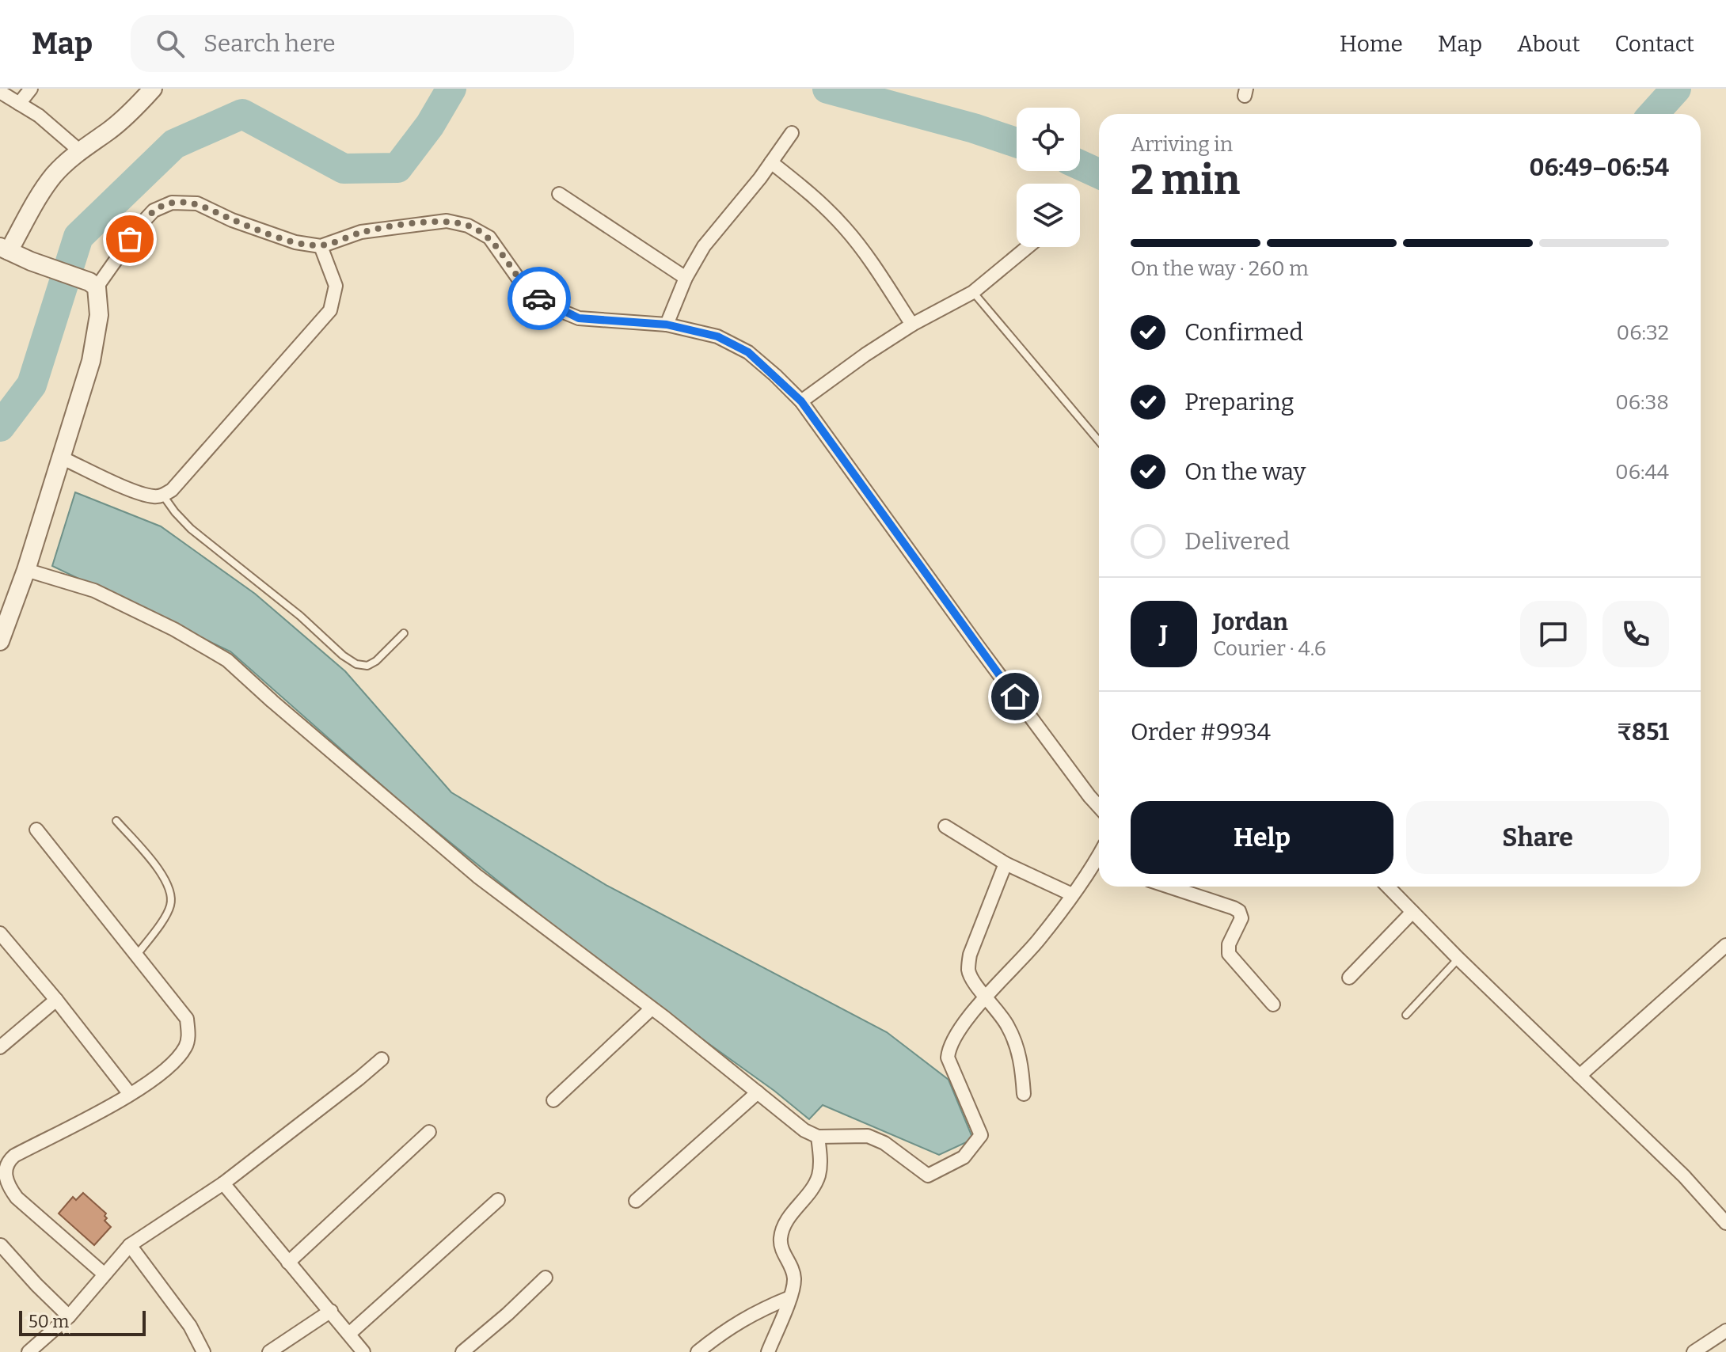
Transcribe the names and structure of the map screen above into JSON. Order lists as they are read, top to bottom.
{
  "scale_bar": "50 m",
  "page": {
    "header": "Map",
    "search": "Search here",
    "nav": [
      "Home",
      "Map",
      "About",
      "Contact"
    ],
    "heading": ["2 min", "Arriving in", "06:49–06:54"],
    "panel": [
      "Jordan",
      "Courier · 4.6",
      "Order #9934",
      "₹851"
    ],
    "bar": "On the way · 260 m",
    "list": [
      ["Confirmed", "06:32"],
      ["Preparing", "06:38"],
      ["On the way", "06:44"],
      "Delivered"
    ],
    "round": "J",
    "buttons": ["Help", "Share"],
    "scale": "50 m"
  }
}
